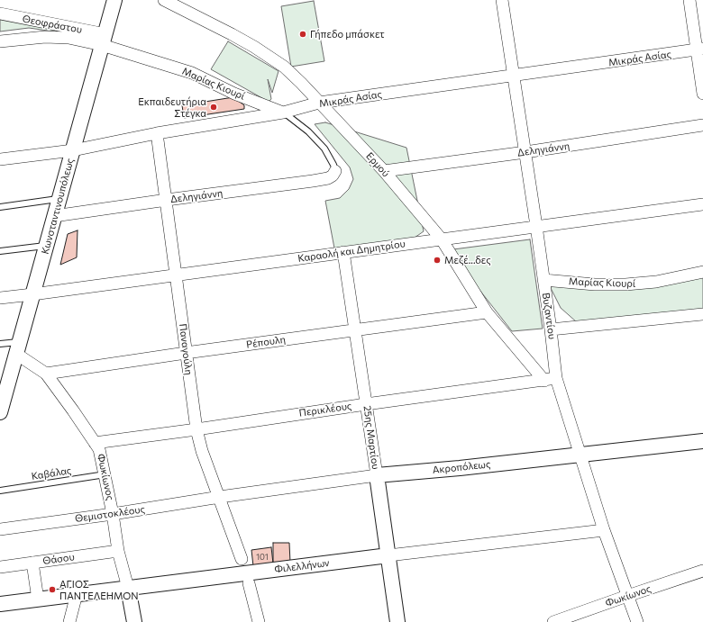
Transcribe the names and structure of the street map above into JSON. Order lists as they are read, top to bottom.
{
  "streets": {
    "street": [
      "Θεοφράστου",
      "Μικράς Ασίας",
      "Μαρίας Κιουρί",
      "Δεληγιάννη",
      "Ερμού",
      "Κωνσταντινουπόλεως",
      "Καραολή και Δημητρίου",
      "Βυζαντίου",
      "Ρέπουλη",
      "Παναγούλη",
      "Περικλέους",
      "25ης Μαρτίου",
      "Ακροπόλεως",
      "Φωκίωνος",
      "Θεμιστοκλέους",
      "Θάσου",
      "Φιλελλήνων"
    ],
    "lane": ["Καβάλας"]
  },
  "crossings": [
    ["Θεοφράστου", "Μαρίας Κιουρί"],
    ["Θεοφράστου", "Κωνσταντινουπόλεως"],
    ["Μικράς Ασίας", "Μαρίας Κιουρί"],
    ["Μικράς Ασίας", "Ερμού"],
    ["Μικράς Ασίας", "Κωνσταντινουπόλεως"],
    ["Μικράς Ασίας", "Βυζαντίου"],
    ["Μικράς Ασίας", "Παναγούλη"],
    ["Μαρίας Κιουρί", "Κωνσταντινουπόλεως"],
    ["Μαρίας Κιουρί", "Βυζαντίου"],
    ["Δεληγιάννη", "Ερμού"],
    ["Δεληγιάννη", "Κωνσταντινουπόλεως"],
    ["Δεληγιάννη", "Βυζαντίου"],
    ["Δεληγιάννη", "Παναγούλη"],
    ["Ερμού", "Καραολή και Δημητρίου"],
    ["Ερμού", "Βυζαντίου"],
    ["Ερμού", "Ρέπουλη"],
    ["Ερμού", "Περικλέους"],
    ["Κωνσταντινουπόλεως", "Καραολή και Δημητρίου"],
    ["Κωνσταντινουπόλεως", "Φωκίωνος"],
    ["Καραολή και Δημητρίου", "Βυζαντίου"],
    ["Καραολή και Δημητρίου", "Παναγούλη"],
    ["Καραολή και Δημητρίου", "25ης Μαρτίου"],
    ["Βυζαντίου", "Περικλέους"],
    ["Βυζαντίου", "Ακροπόλεως"],
    ["Βυζαντίου", "Φωκίωνος"],
    ["Βυζαντίου", "Φιλελλήνων"],
    ["Ρέπουλη", "Παναγούλη"],
    ["Ρέπουλη", "25ης Μαρτίου"],
    ["Ρέπουλη", "Φωκίωνος"],
    ["Παναγούλη", "Περικλέους"],
    ["Παναγούλη", "Ακροπόλεως"],
    ["Παναγούλη", "Θεμιστοκλέους"],
    ["Περικλέους", "25ης Μαρτίου"],
    ["Περικλέους", "Φωκίωνος"],
    ["25ης Μαρτίου", "Ακροπόλεως"],
    ["25ης Μαρτίου", "Φιλελλήνων"],
    ["Ακροπόλεως", "Θεμιστοκλέους"],
    ["Καβάλας", "Φωκίωνος"],
    ["Φωκίωνος", "Θεμιστοκλέους"],
    ["Φωκίωνος", "Θάσου"],
    ["Φωκίωνος", "Φιλελλήνων"]
  ],
  "places": [
    "Γήπεδο μπάσκετ",
    "Εκπαιδευτήρια Στέγκα",
    "Μεζέ...δες",
    "ΑΓΙΟΣ ΠΑΝΤΕΛΕΗΜΟΝ"
  ],
  "house_numbers": ["101"]
}
